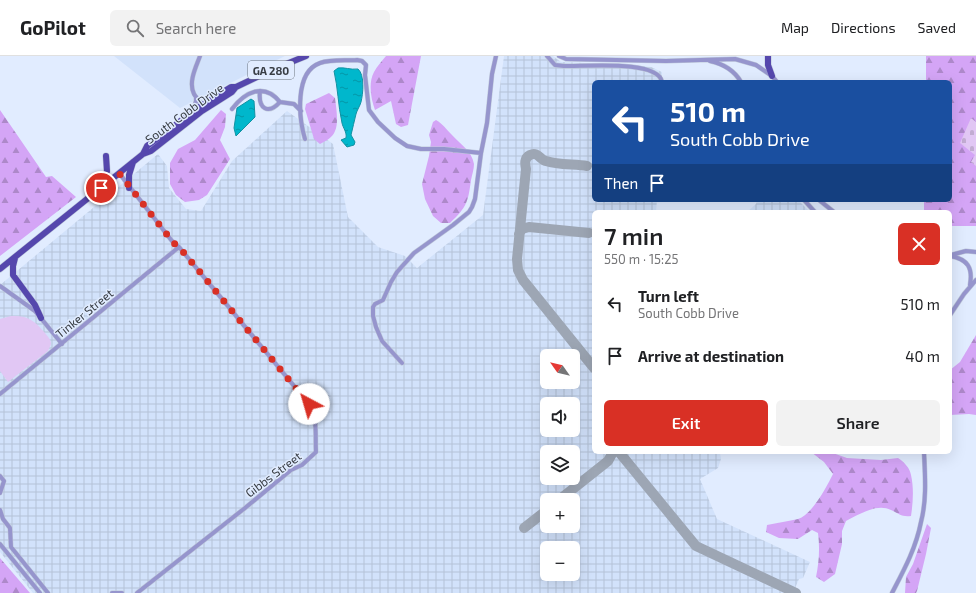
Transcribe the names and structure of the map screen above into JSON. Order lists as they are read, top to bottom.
{
  "streets": {
    "main road": ["GA 280", "South Cobb Drive"],
    "street": ["Tinker Street", "Gibbs Street"]
  },
  "crossings": [
    ["South Cobb Drive", "Gibbs Street"],
    ["Tinker Street", "Gibbs Street"]
  ],
  "north": "top left",
  "page": {
    "header": "GoPilot",
    "search": "Search here",
    "nav": ["Map", "Directions", "Saved"],
    "turn": ["510 m", "South Cobb Drive"],
    "then": "Then",
    "heading": ["7 min", "550 m · 15:25"],
    "list": [
      {
        "name": "Turn left",
        "note": "South Cobb Drive",
        "value": "510 m"
      },
      {
        "name": "Arrive at destination",
        "value": "40 m"
      }
    ],
    "map_buttons": ["+", "−"],
    "buttons": ["Exit", "Share"]
  }
}
